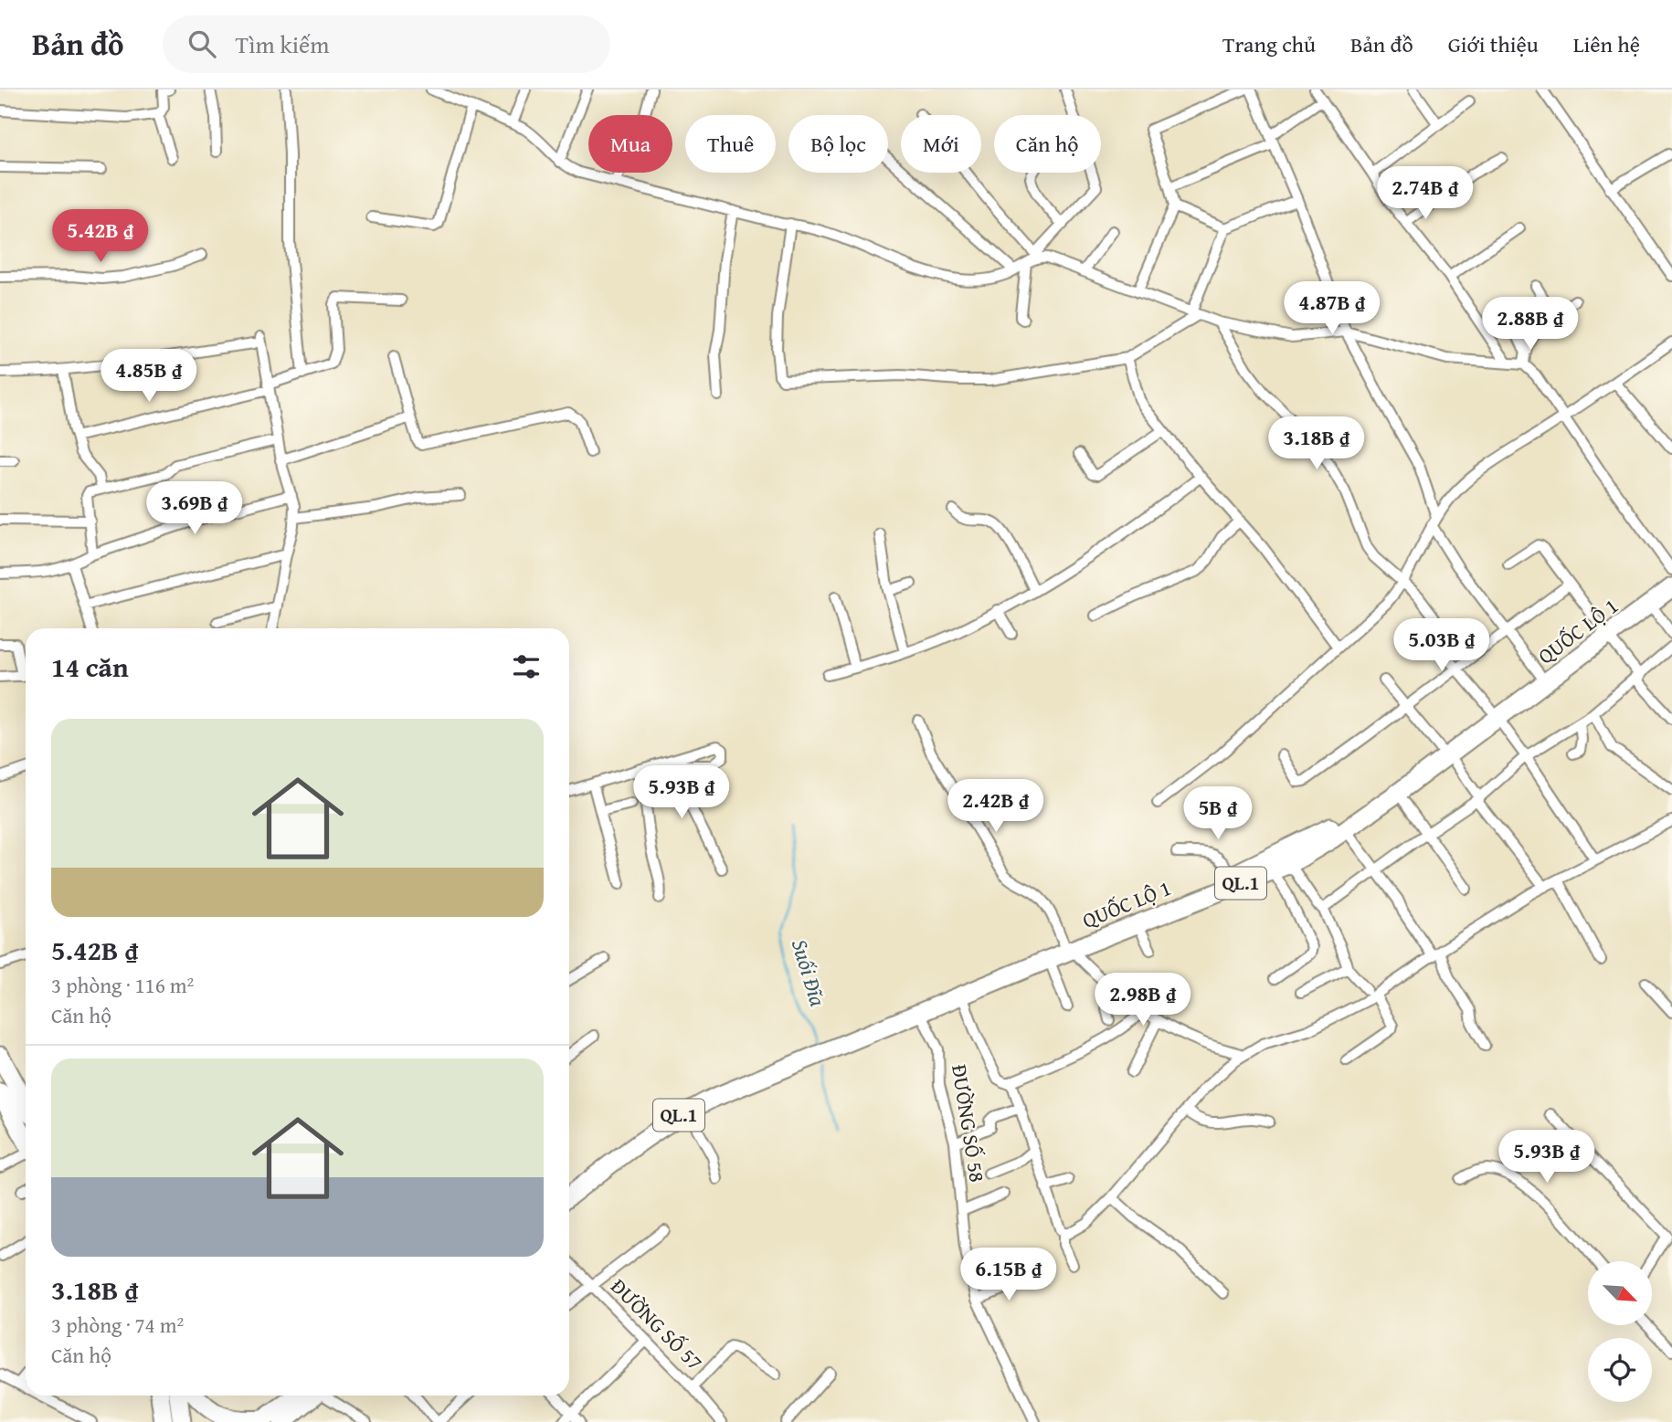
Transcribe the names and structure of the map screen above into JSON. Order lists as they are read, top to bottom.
{
  "streets": {
    "highway": ["QUỐC LỘ 1", "QL.1"],
    "street": ["ĐƯỜNG SỐ 58", "ĐƯỜNG SỐ 57"]
  },
  "crossings": [
    ["QUỐC LỘ 1", "ĐƯỜNG SỐ 58"]
  ],
  "water": ["Suối Đĩa"],
  "north": "bottom right",
  "page": {
    "header": "Bản đồ",
    "search": "Tìm kiếm",
    "nav": [
      "Trang chủ",
      "Bản đồ",
      "Giới thiệu",
      "Liên hệ"
    ],
    "chip": [
      "Mua",
      "Thuê",
      "Bộ lọc",
      "Mới",
      "Căn hộ"
    ],
    "price": [
      "2.74B ₫",
      "5.42B ₫",
      "4.87B ₫",
      "2.88B ₫",
      "4.85B ₫",
      "3.18B ₫",
      "3.69B ₫",
      "5.03B ₫",
      "5.93B ₫",
      "2.42B ₫",
      "5B ₫",
      "2.98B ₫",
      "5.93B ₫",
      "6.15B ₫"
    ],
    "heading": "14 căn",
    "list": [
      {
        "name": "5.42B ₫",
        "note": "3 phòng · 116 m² · Căn hộ"
      },
      {
        "name": "3.18B ₫",
        "note": "3 phòng · 74 m² · Căn hộ"
      }
    ]
  }
}
